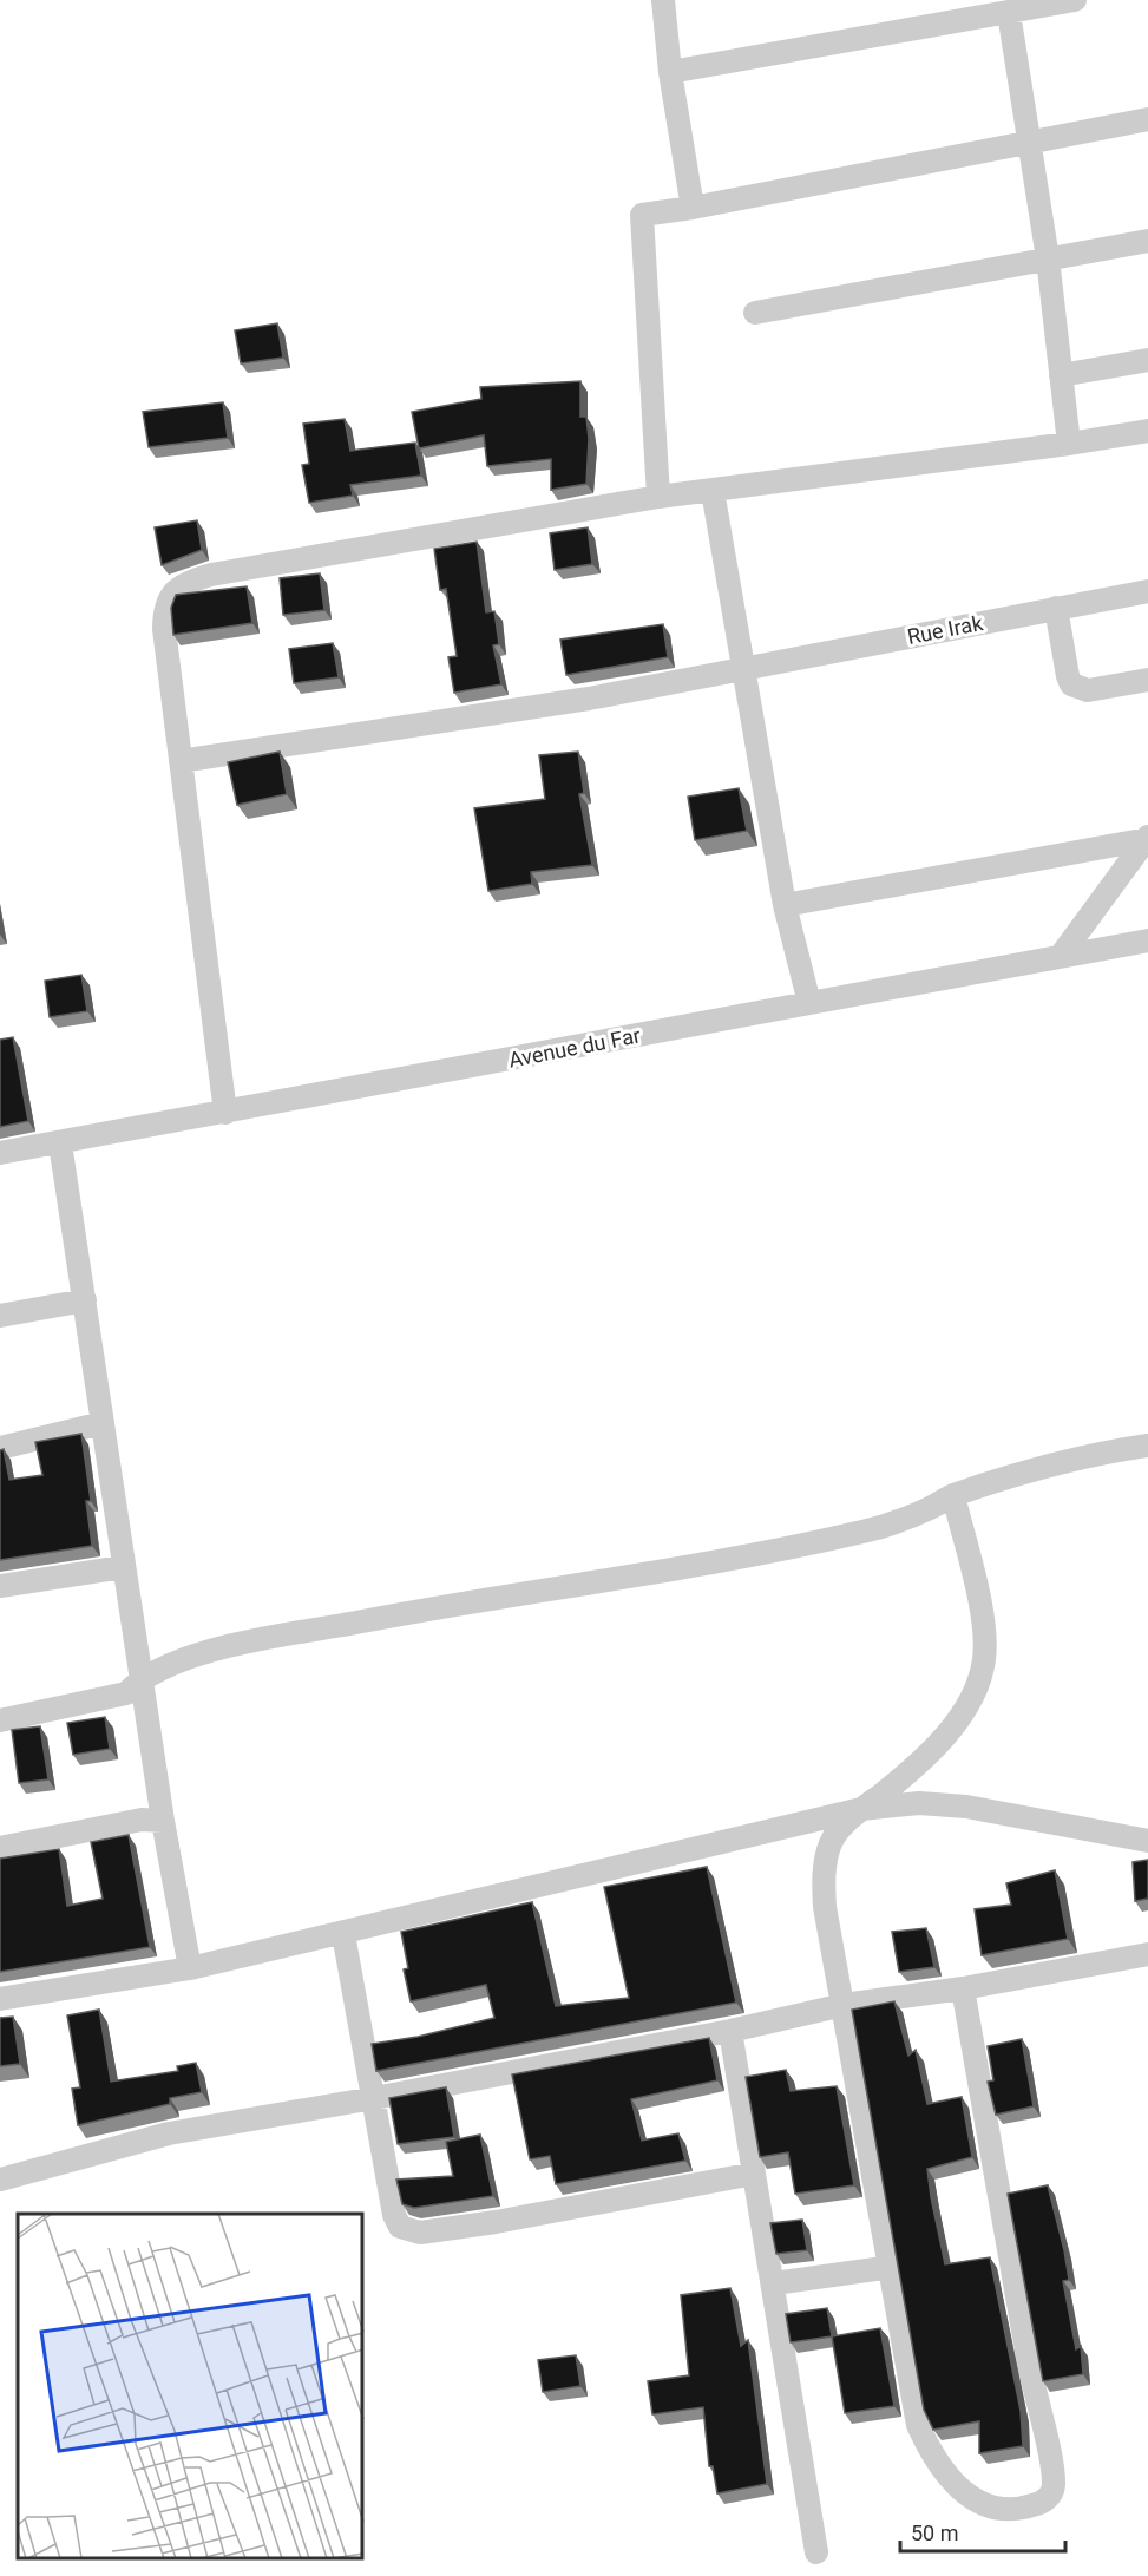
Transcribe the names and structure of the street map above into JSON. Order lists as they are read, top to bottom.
{
  "streets": {
    "street": ["Rue Irak", "Avenue du Far"]
  },
  "scale_bar": "50 m"
}
